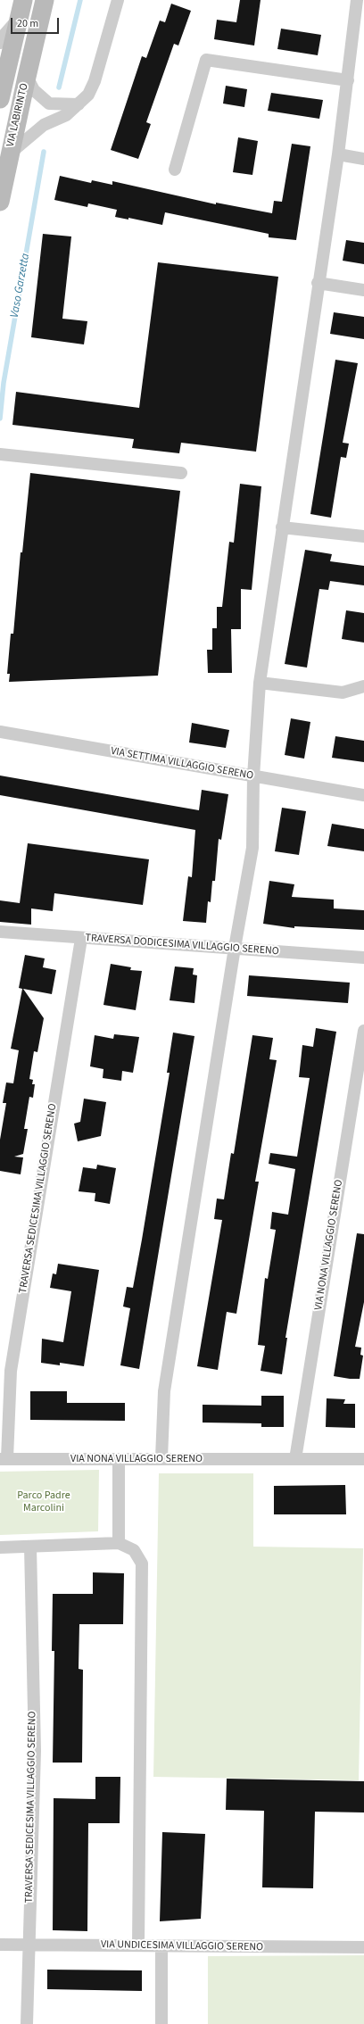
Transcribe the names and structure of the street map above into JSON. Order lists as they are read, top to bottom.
{
  "streets": {
    "street": [
      "VIA LABIRINTO",
      "VIA SETTIMA VILLAGGIO SERENO",
      "TRAVERSA DODICESIMA VILLAGGIO SERENO",
      "TRAVERSA SEDICESIMA VILLAGGIO SERENO",
      "VIA NONA VILLAGGIO SERENO",
      "VIA UNDICESIMA VILLAGGIO SERENO"
    ]
  },
  "crossings": [
    ["TRAVERSA DODICESIMA VILLAGGIO SERENO", "TRAVERSA SEDICESIMA VILLAGGIO SERENO"],
    ["TRAVERSA SEDICESIMA VILLAGGIO SERENO", "VIA NONA VILLAGGIO SERENO"],
    ["TRAVERSA SEDICESIMA VILLAGGIO SERENO", "VIA UNDICESIMA VILLAGGIO SERENO"]
  ],
  "water": ["Vaso Garzetta"],
  "parks": ["Parco Padre Marcolini"],
  "scale_bar": "20 m"
}
